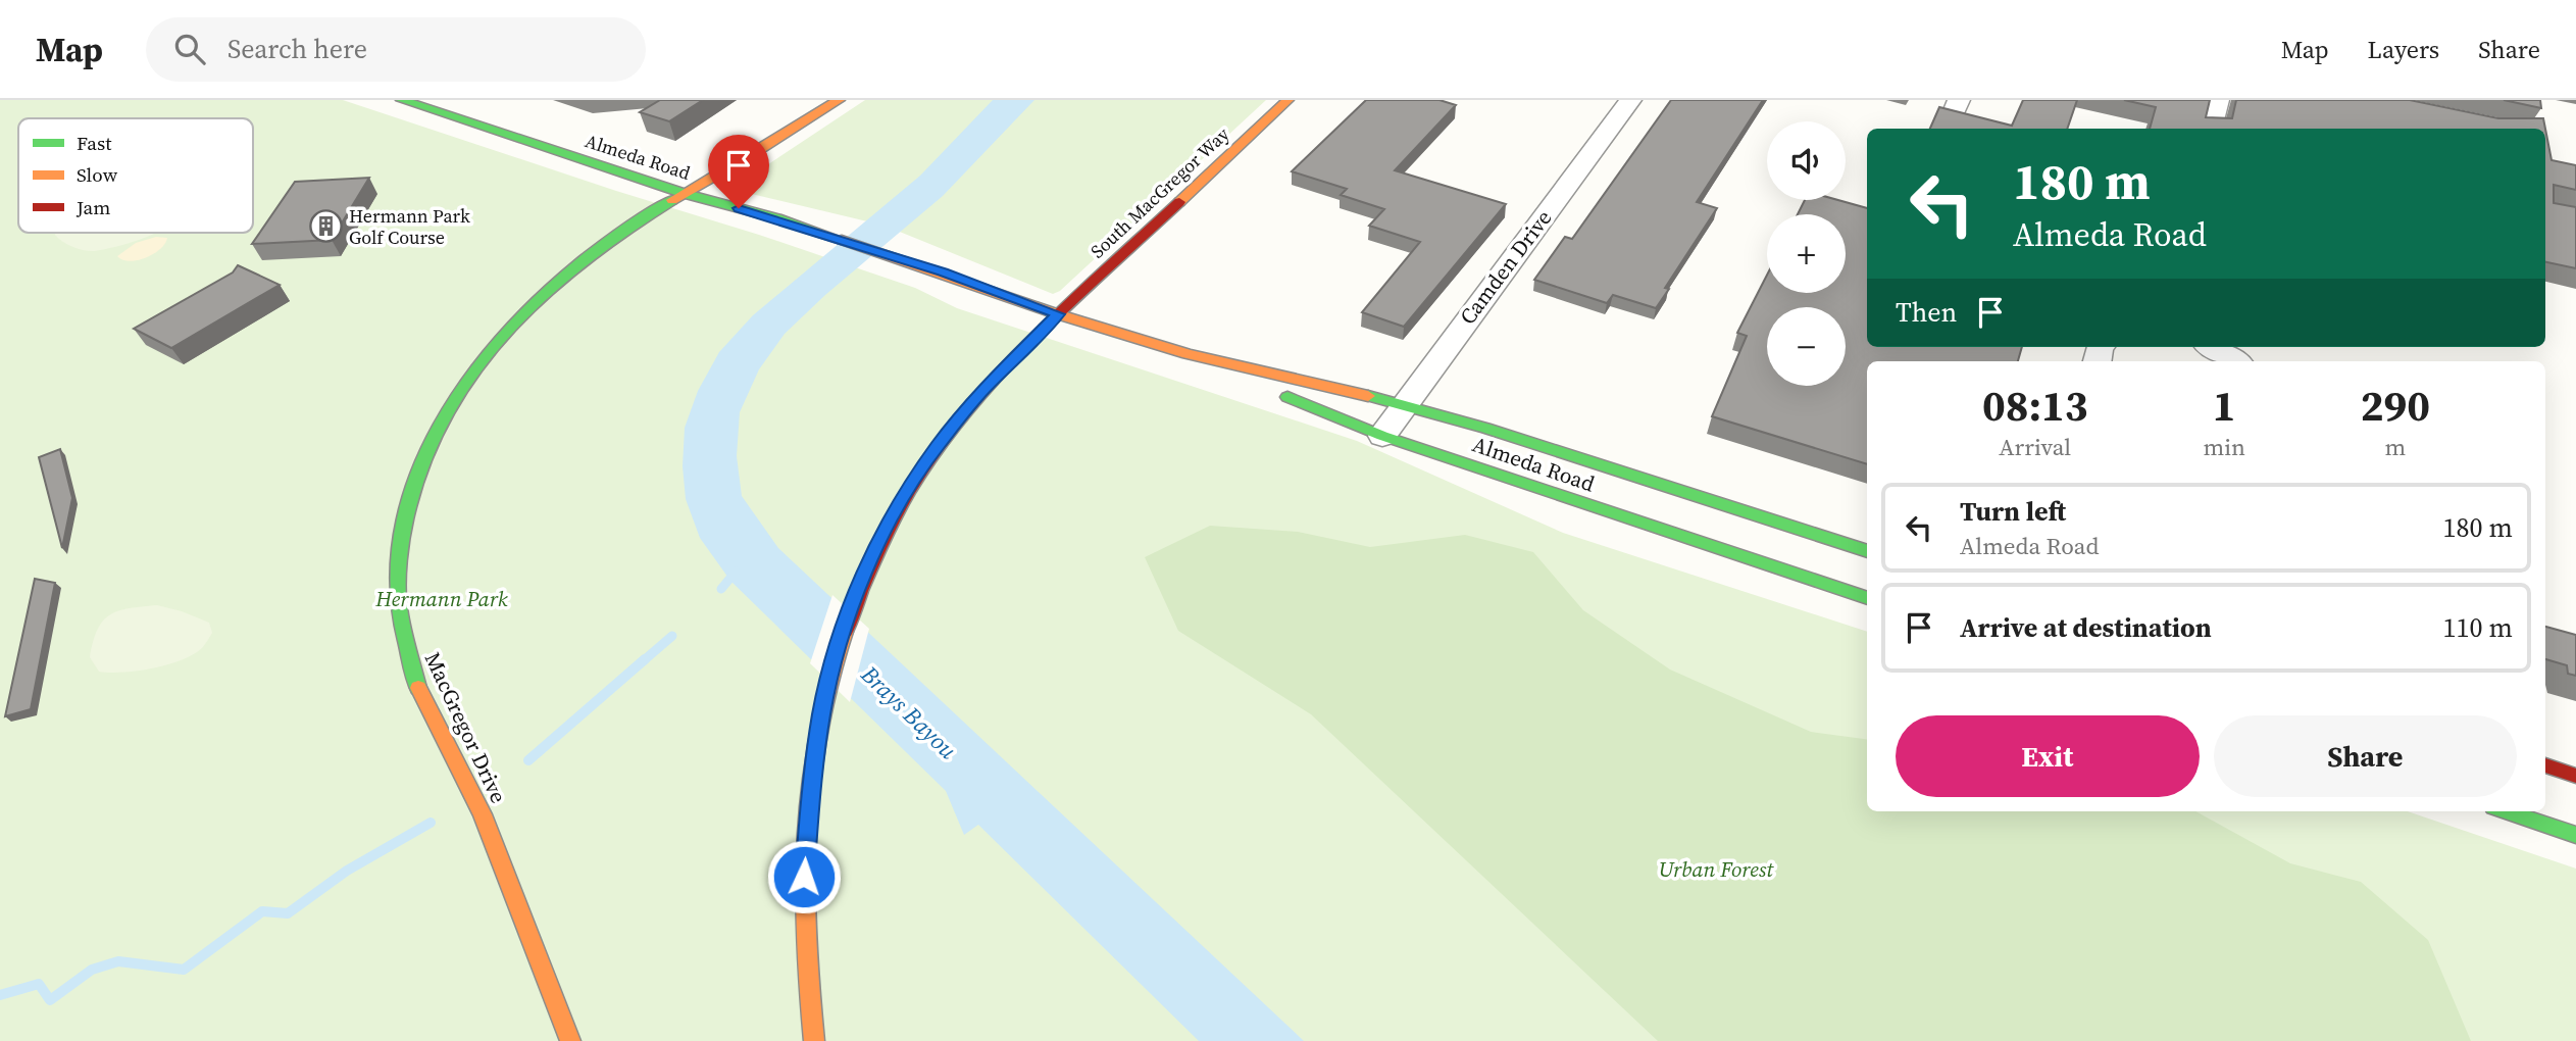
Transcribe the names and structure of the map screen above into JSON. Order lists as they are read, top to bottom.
{
  "streets": {
    "main road": ["Almeda Road", "South MacGregor Way", "MacGregor Drive"],
    "street": ["Camden Drive"]
  },
  "crossings": [
    ["Almeda Road", "South MacGregor Way"],
    ["Almeda Road", "Camden Drive"],
    ["Almeda Road", "MacGregor Drive"]
  ],
  "water": ["Brays Bayou"],
  "parks": ["Hermann Park", "Urban Forest"],
  "places": {
    "building": ["Hermann Park Golf Course"]
  },
  "legend": ["Fast", "Slow", "Jam"],
  "page": {
    "header": "Map",
    "search": "Search here",
    "nav": ["Map", "Layers", "Share"],
    "map_buttons": ["+", "−"],
    "turn": ["180 m", "Almeda Road"],
    "then": "Then",
    "eta": [
      "08:13",
      "Arrival",
      "1",
      "min",
      "290",
      "m"
    ],
    "list": [
      {
        "name": "Turn left",
        "note": "Almeda Road",
        "value": "180 m"
      },
      {
        "name": "Arrive at destination",
        "value": "110 m"
      }
    ],
    "buttons": ["Exit", "Share"]
  }
}
